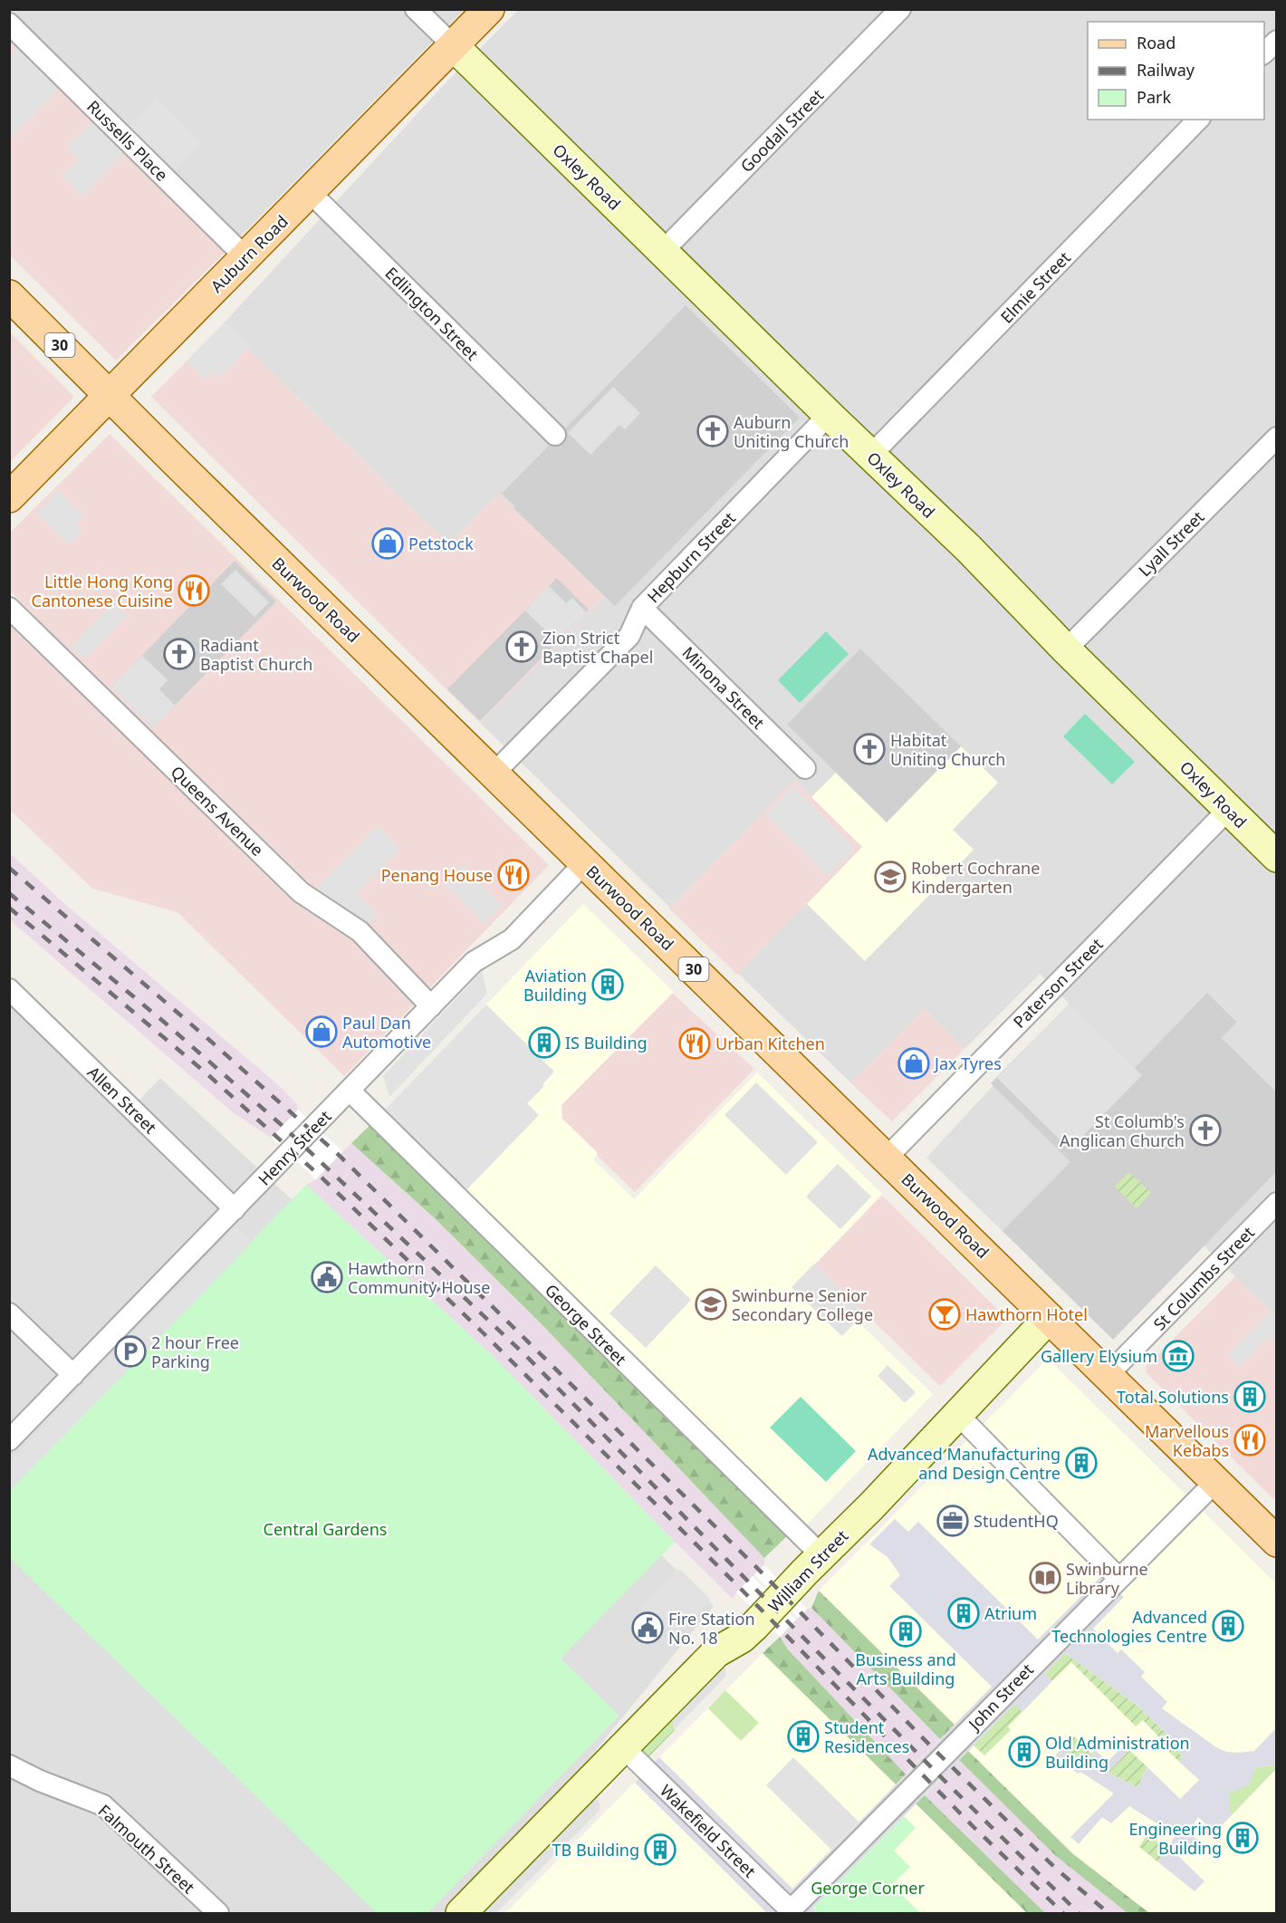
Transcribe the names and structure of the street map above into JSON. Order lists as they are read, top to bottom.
{
  "streets": {
    "main road": ["Auburn Road", "30", "Burwood Road"],
    "street": [
      "Goodall Street",
      "Russells Place",
      "Oxley Road",
      "Elmie Street",
      "Edlington Street",
      "Lyall Street",
      "Hepburn Street",
      "Minona Street",
      "Queens Avenue",
      "Paterson Street",
      "Allen Street",
      "Henry Street",
      "St Columbs Street",
      "George Street",
      "William Street",
      "John Street",
      "Wakefield Street",
      "Falmouth Street"
    ]
  },
  "crossings": [
    ["Goodall Street", "Oxley Road"],
    ["Russells Place", "Auburn Road"],
    ["Oxley Road", "Auburn Road"],
    ["Oxley Road", "Elmie Street"],
    ["Oxley Road", "Lyall Street"],
    ["Oxley Road", "Hepburn Street"],
    ["Oxley Road", "Paterson Street"],
    ["Auburn Road", "Edlington Street"],
    ["Auburn Road", "Burwood Road"],
    ["Hepburn Street", "Burwood Road"],
    ["Hepburn Street", "Minona Street"],
    ["Burwood Road", "Paterson Street"],
    ["Burwood Road", "Henry Street"],
    ["Burwood Road", "St Columbs Street"],
    ["Burwood Road", "William Street"],
    ["Burwood Road", "John Street"],
    ["Queens Avenue", "Henry Street"],
    ["Allen Street", "Henry Street"],
    ["Henry Street", "George Street"],
    ["George Street", "William Street"],
    ["William Street", "Wakefield Street"],
    ["John Street", "Wakefield Street"]
  ],
  "parks": ["Central Gardens", "George Corner"],
  "places": {
    "church": [
      "Auburn Uniting Church",
      "Zion Strict Baptist Chapel",
      "Radiant Baptist Church",
      "Habitat Uniting Church",
      "St Columb's Anglican Church"
    ],
    "shop": ["Petstock", "Paul Dan Automotive", "Jax Tyres"],
    "restaurant": [
      "Little Hong Kong Cantonese Cuisine",
      "Penang House",
      "Urban Kitchen",
      "Marvellous Kebabs"
    ],
    "school or university": ["Robert Cochrane Kindergarten", "Swinburne Senior Secondary College"],
    "building": [
      "Aviation Building",
      "IS Building",
      "Total Solutions",
      "Advanced Manufacturing and Design Centre",
      "Atrium",
      "Advanced Technologies Centre",
      "Business and Arts Building",
      "Student Residences",
      "Old Administration Building",
      "Engineering Building",
      "TB Building"
    ],
    "public building": ["Hawthorn Community House", "Fire Station No. 18"],
    "bar": ["Hawthorn Hotel"],
    "parking": ["2 hour Free Parking"],
    "museum": ["Gallery Elysium"],
    "office": ["StudentHQ"],
    "library": ["Swinburne Library"]
  },
  "legend": ["Road", "Railway", "Park"]
}
